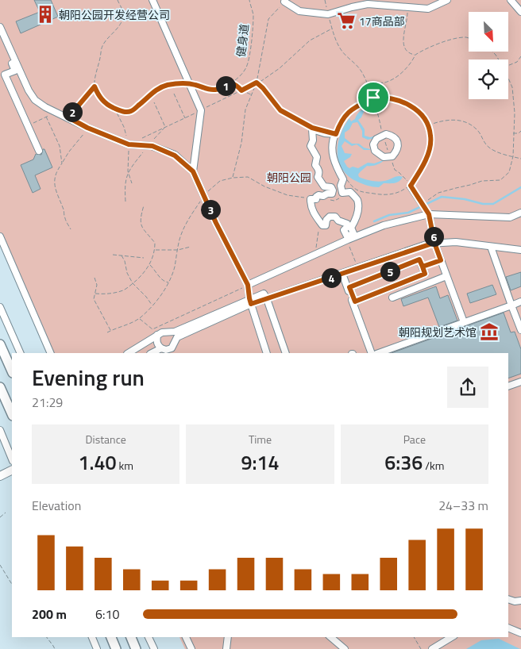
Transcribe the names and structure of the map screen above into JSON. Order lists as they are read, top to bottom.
{
  "streets": {
    "path": ["健身道"]
  },
  "parks": ["朝阳公园"],
  "places": {
    "building": ["朝阳公园开发经营公司"],
    "supermarket": ["17商品部"],
    "museum": ["朝阳规划艺术馆"]
  },
  "north": "bottom right",
  "page": {
    "pins": [
      "1",
      "2",
      "3",
      "6",
      "5",
      "4"
    ],
    "heading": ["Evening run", "21:29"],
    "stats": [
      ["Distance", "1.40 km"],
      ["Time", "9:14"],
      ["Pace", "6:36 /km"]
    ],
    "chart": ["Elevation", "24–33 m"],
    "list": [
      {
        "name": "200 m",
        "note": "6:10"
      }
    ]
  }
}
